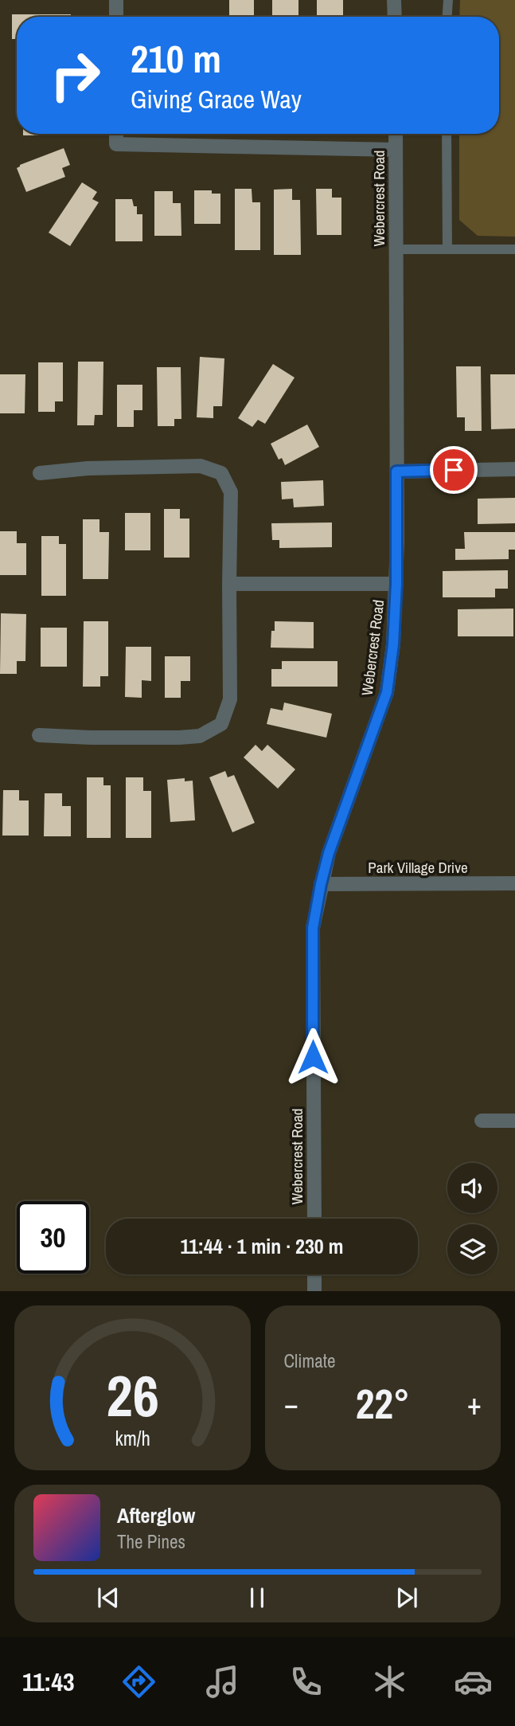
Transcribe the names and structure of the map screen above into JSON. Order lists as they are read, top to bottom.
{
  "streets": {
    "street": ["Webercrest Road", "Park Village Drive"]
  },
  "crossings": [
    ["Webercrest Road", "Park Village Drive"]
  ],
  "page": {
    "turn": ["210 m", "Giving Grace Way"],
    "limit": "30",
    "trip": "11:44 · 1 min · 230 m",
    "tile": "Climate",
    "heat": ["−", "22°", "+"],
    "song": ["Afterglow", "The Pines"],
    "tabs": "11:43",
    "gauge": ["26", "km/h"]
  }
}
